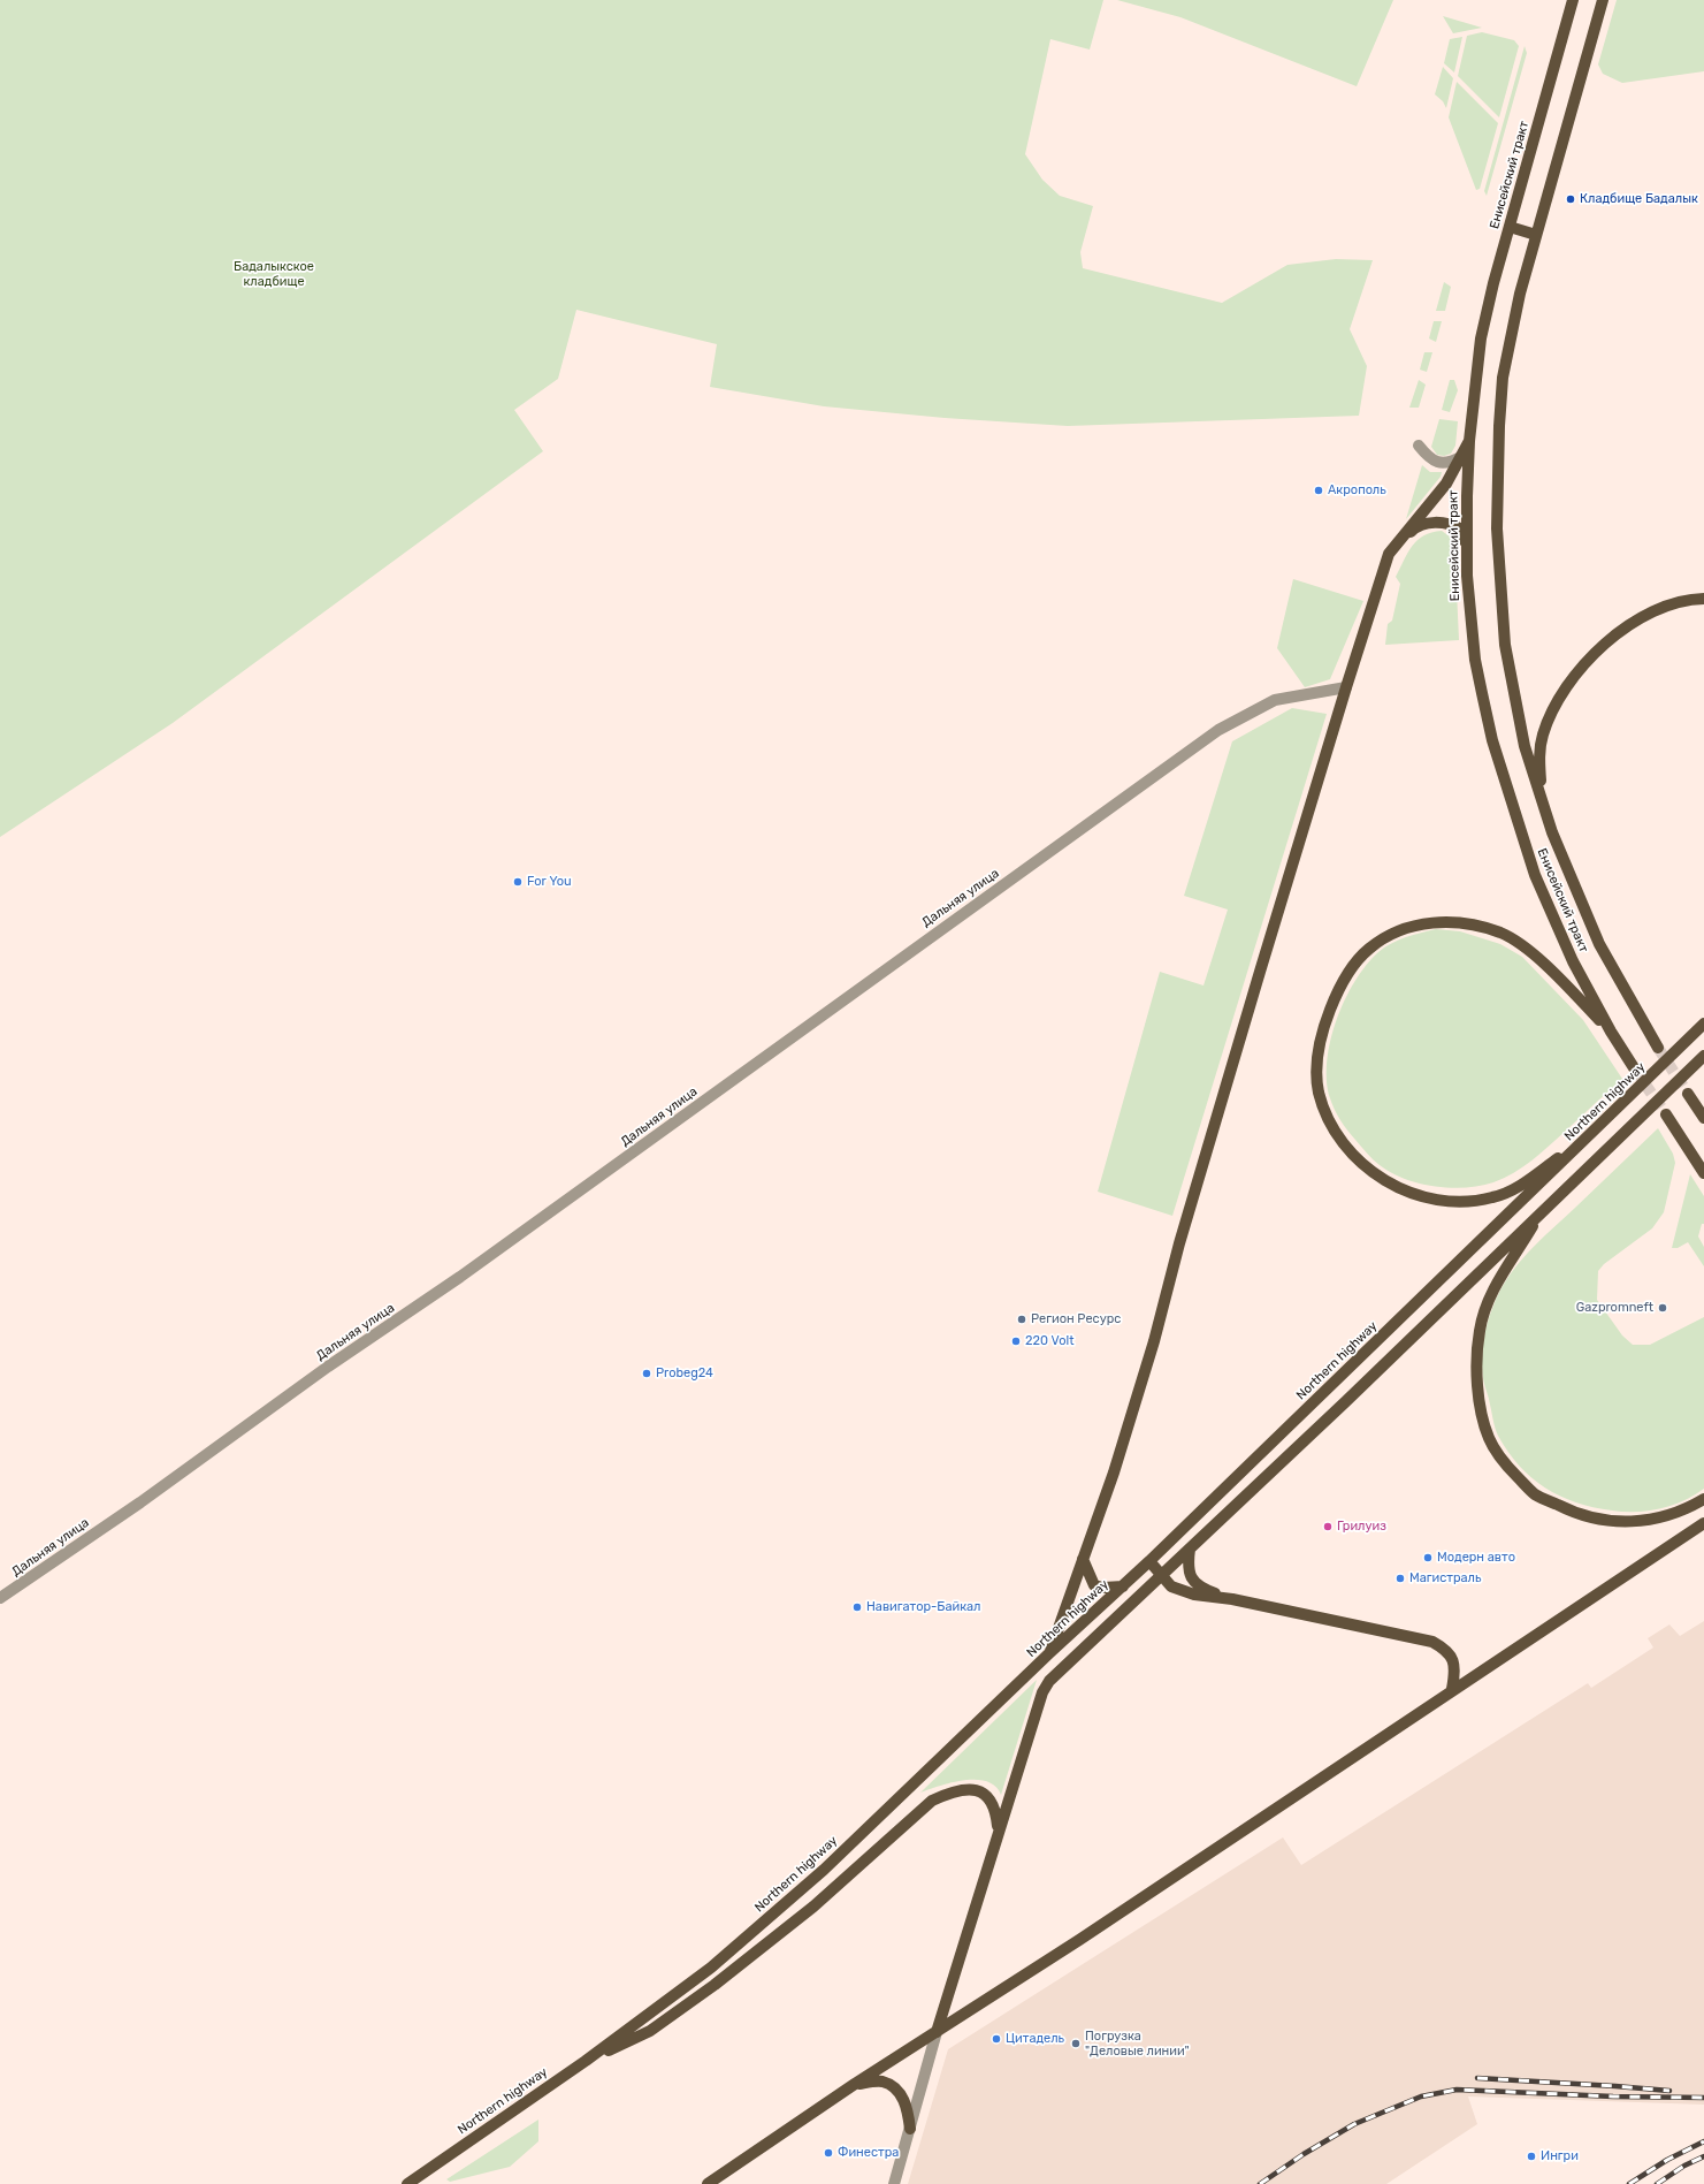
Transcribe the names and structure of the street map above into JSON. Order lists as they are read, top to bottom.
{
  "streets": {
    "main road": ["Енисейский тракт", "Northern highway"],
    "street": ["Дальняя улица"]
  },
  "parks": ["Бадалыкское кладбище"],
  "places": [
    "Кладбище Бадалык",
    "Акрополь",
    "For You",
    "Gazpromneft",
    "Регион Ресурс",
    "220 Volt",
    "Probeg24",
    "Грилуиз",
    "Модерн авто",
    "Магистраль",
    "Навигатор-Байкал",
    "Цитадель",
    "Погрузка \"Деловые линии\"",
    "Финестра",
    "Ингри"
  ]
}
